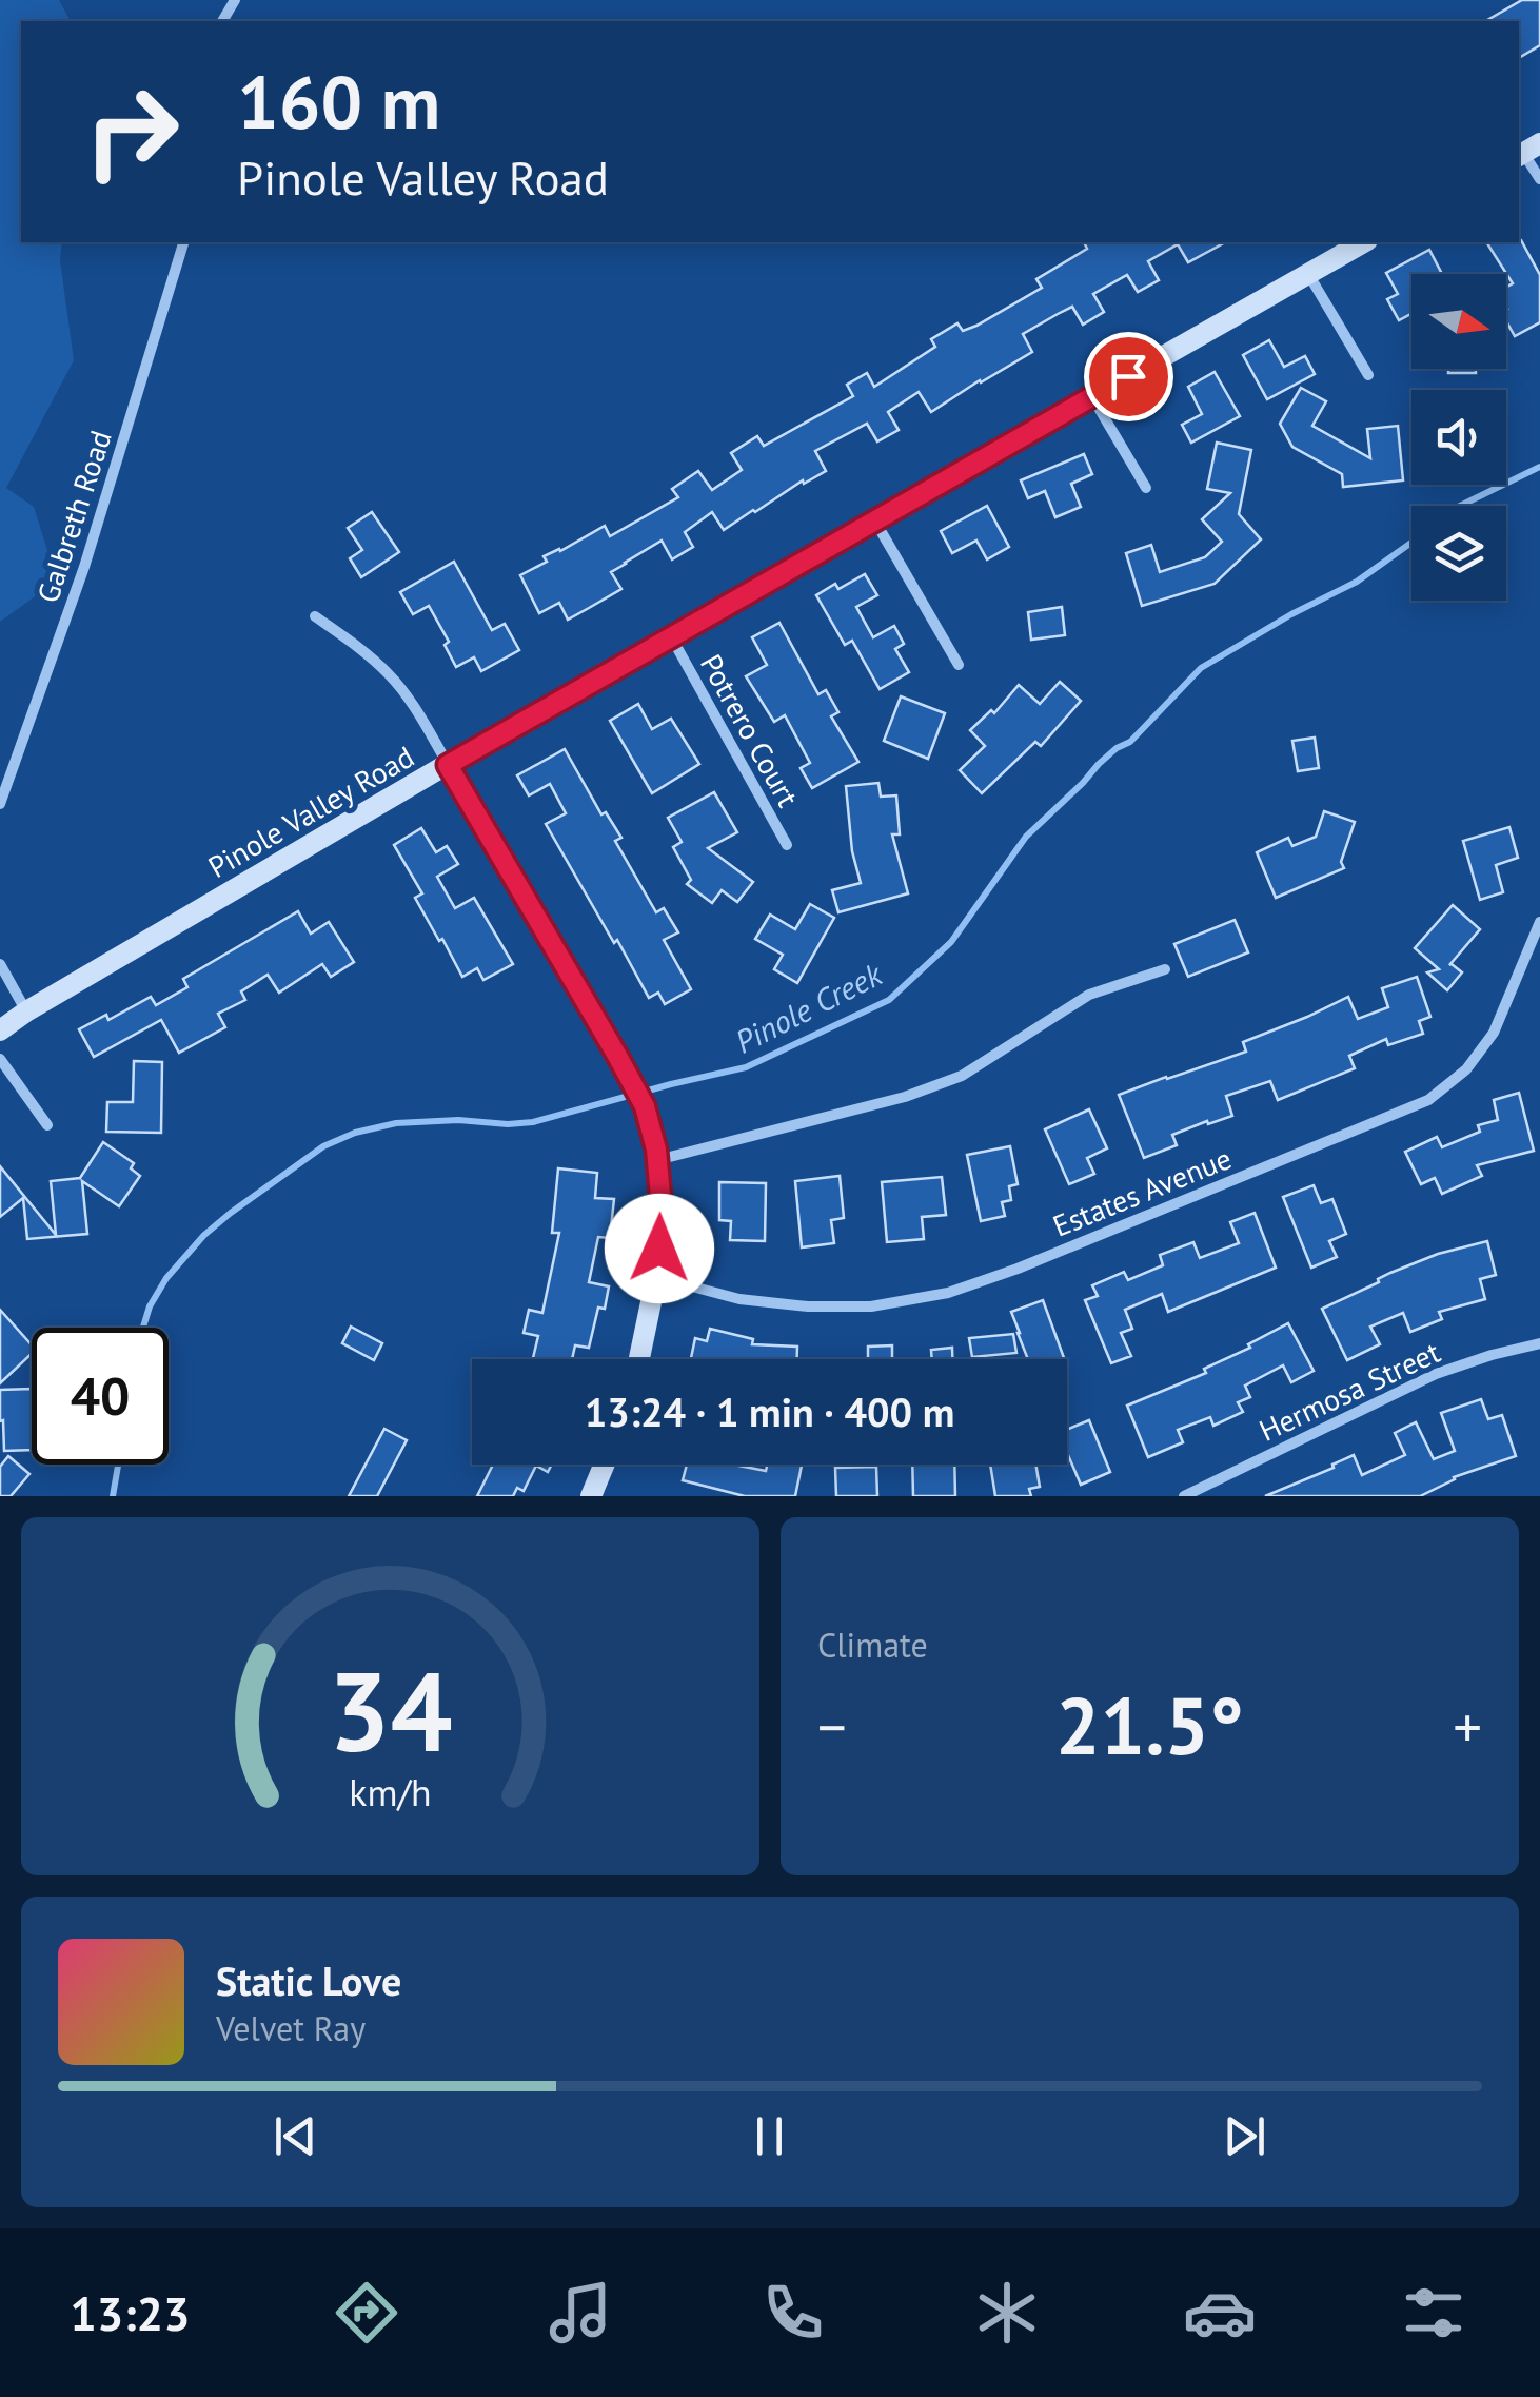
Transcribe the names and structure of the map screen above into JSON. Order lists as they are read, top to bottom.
{
  "streets": {
    "main road": ["Pinole Valley Road"],
    "street": [
      "Galbreth Road",
      "Potrero Court",
      "Estates Avenue",
      "Hermosa Street"
    ]
  },
  "crossings": [
    ["Potrero Court", "Pinole Valley Road"]
  ],
  "water": ["Pinole Creek"],
  "north": "right",
  "page": {
    "turn": ["160 m", "Pinole Valley Road"],
    "limit": "40",
    "trip": "13:24 · 1 min · 400 m",
    "tile": "Climate",
    "heat": ["−", "21.5°", "+"],
    "song": ["Static Love", "Velvet Ray"],
    "tabs": "13:23",
    "gauge": ["34", "km/h"]
  }
}
